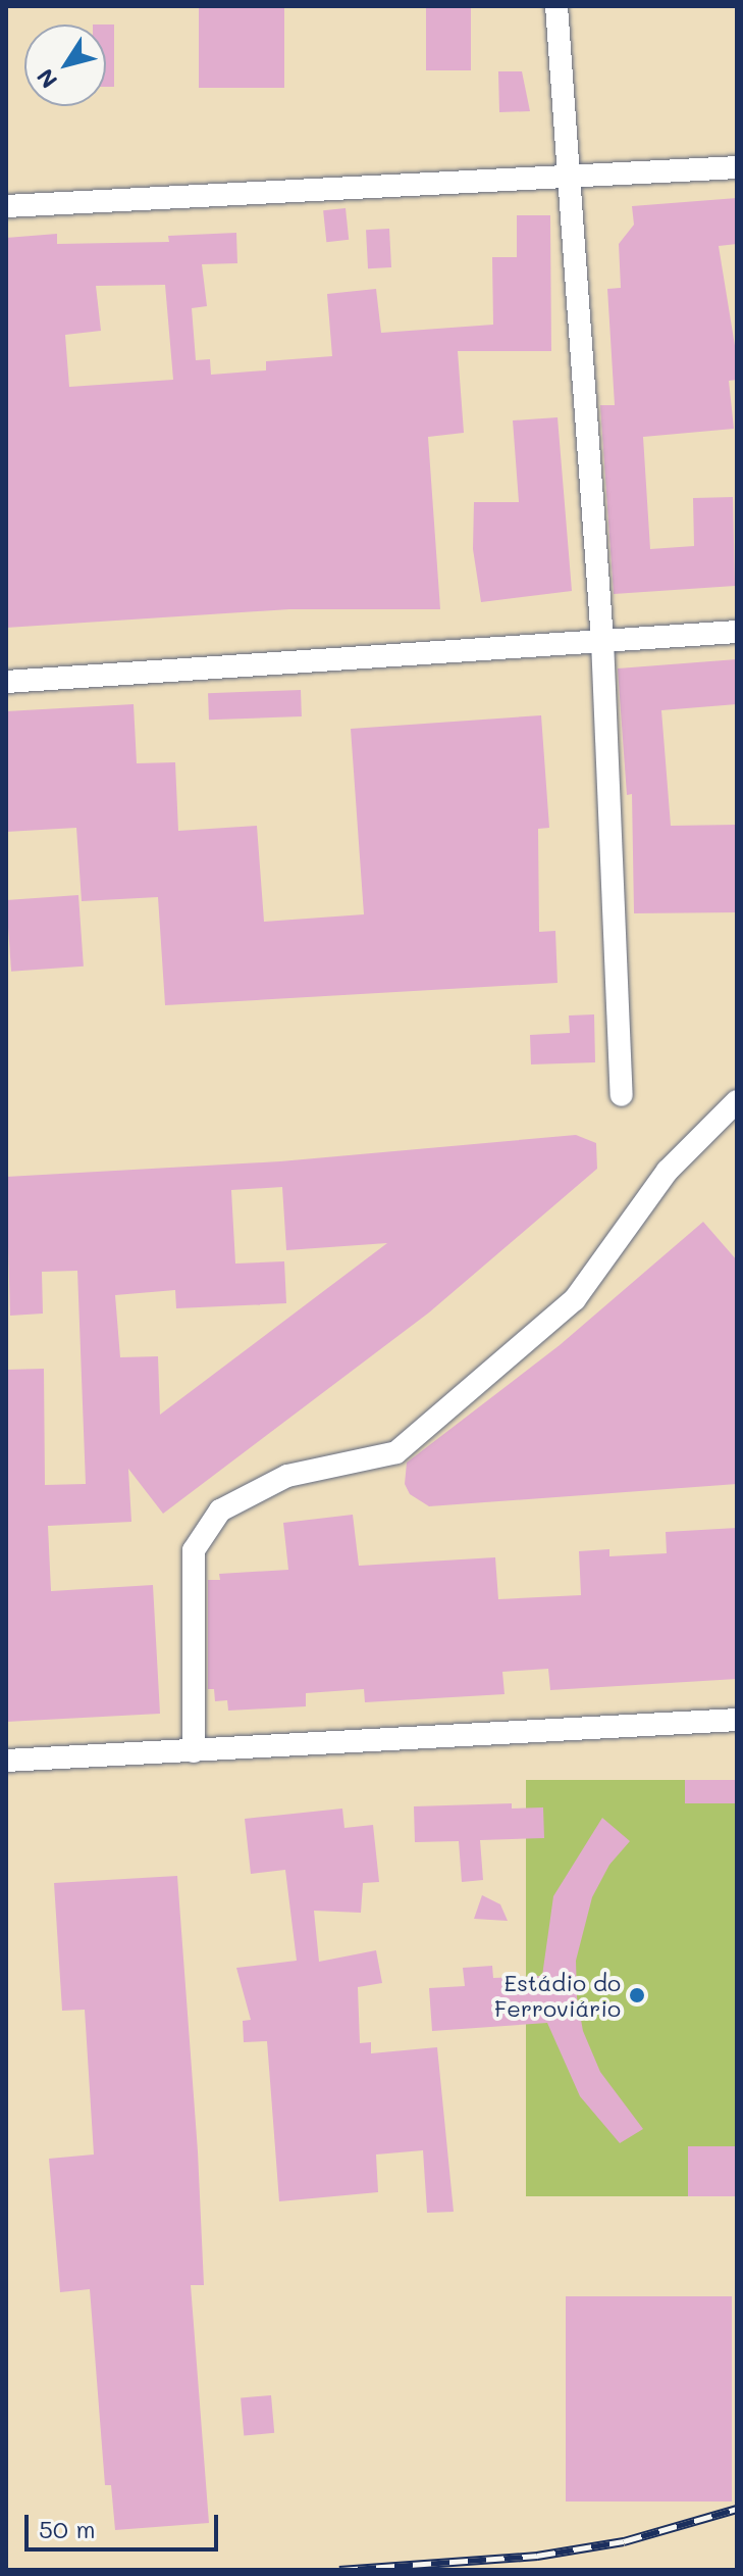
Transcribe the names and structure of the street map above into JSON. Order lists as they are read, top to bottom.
{
  "places": ["Estádio do Ferroviário"],
  "scale_bar": "50 m",
  "north": "bottom left"
}
